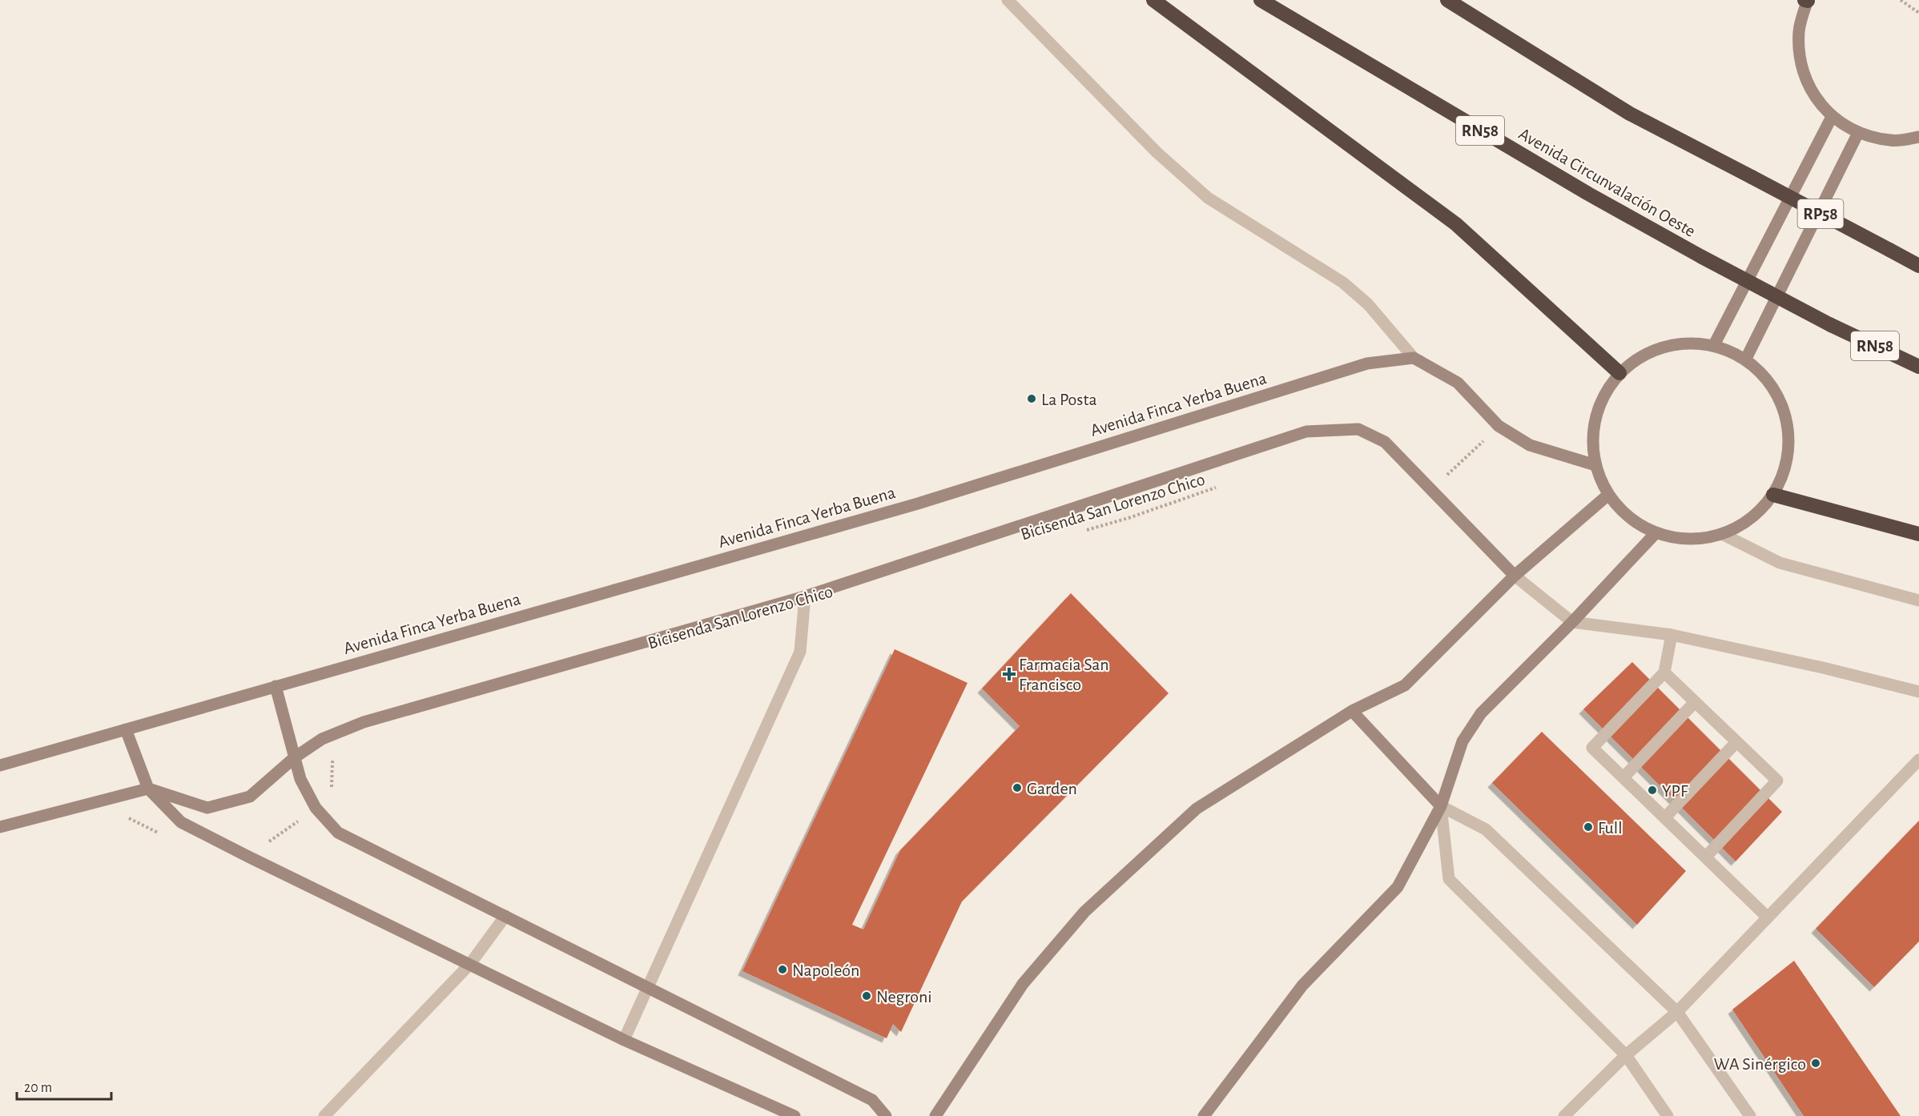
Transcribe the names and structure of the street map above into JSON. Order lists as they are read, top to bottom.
{
  "streets": {
    "highway": ["RN58", "Avenida Circunvalación Oeste", "RP58"],
    "main road": ["Avenida Finca Yerba Buena"],
    "path": ["Bicisenda San Lorenzo Chico"]
  },
  "places": {
    "other": [
      "La Posta",
      "Garden",
      "YPF",
      "Full",
      "Napoleón",
      "Negroni",
      "WA Sinérgico"
    ],
    "health": ["Farmacia San Francisco"]
  },
  "scale_bar": "20 m"
}
